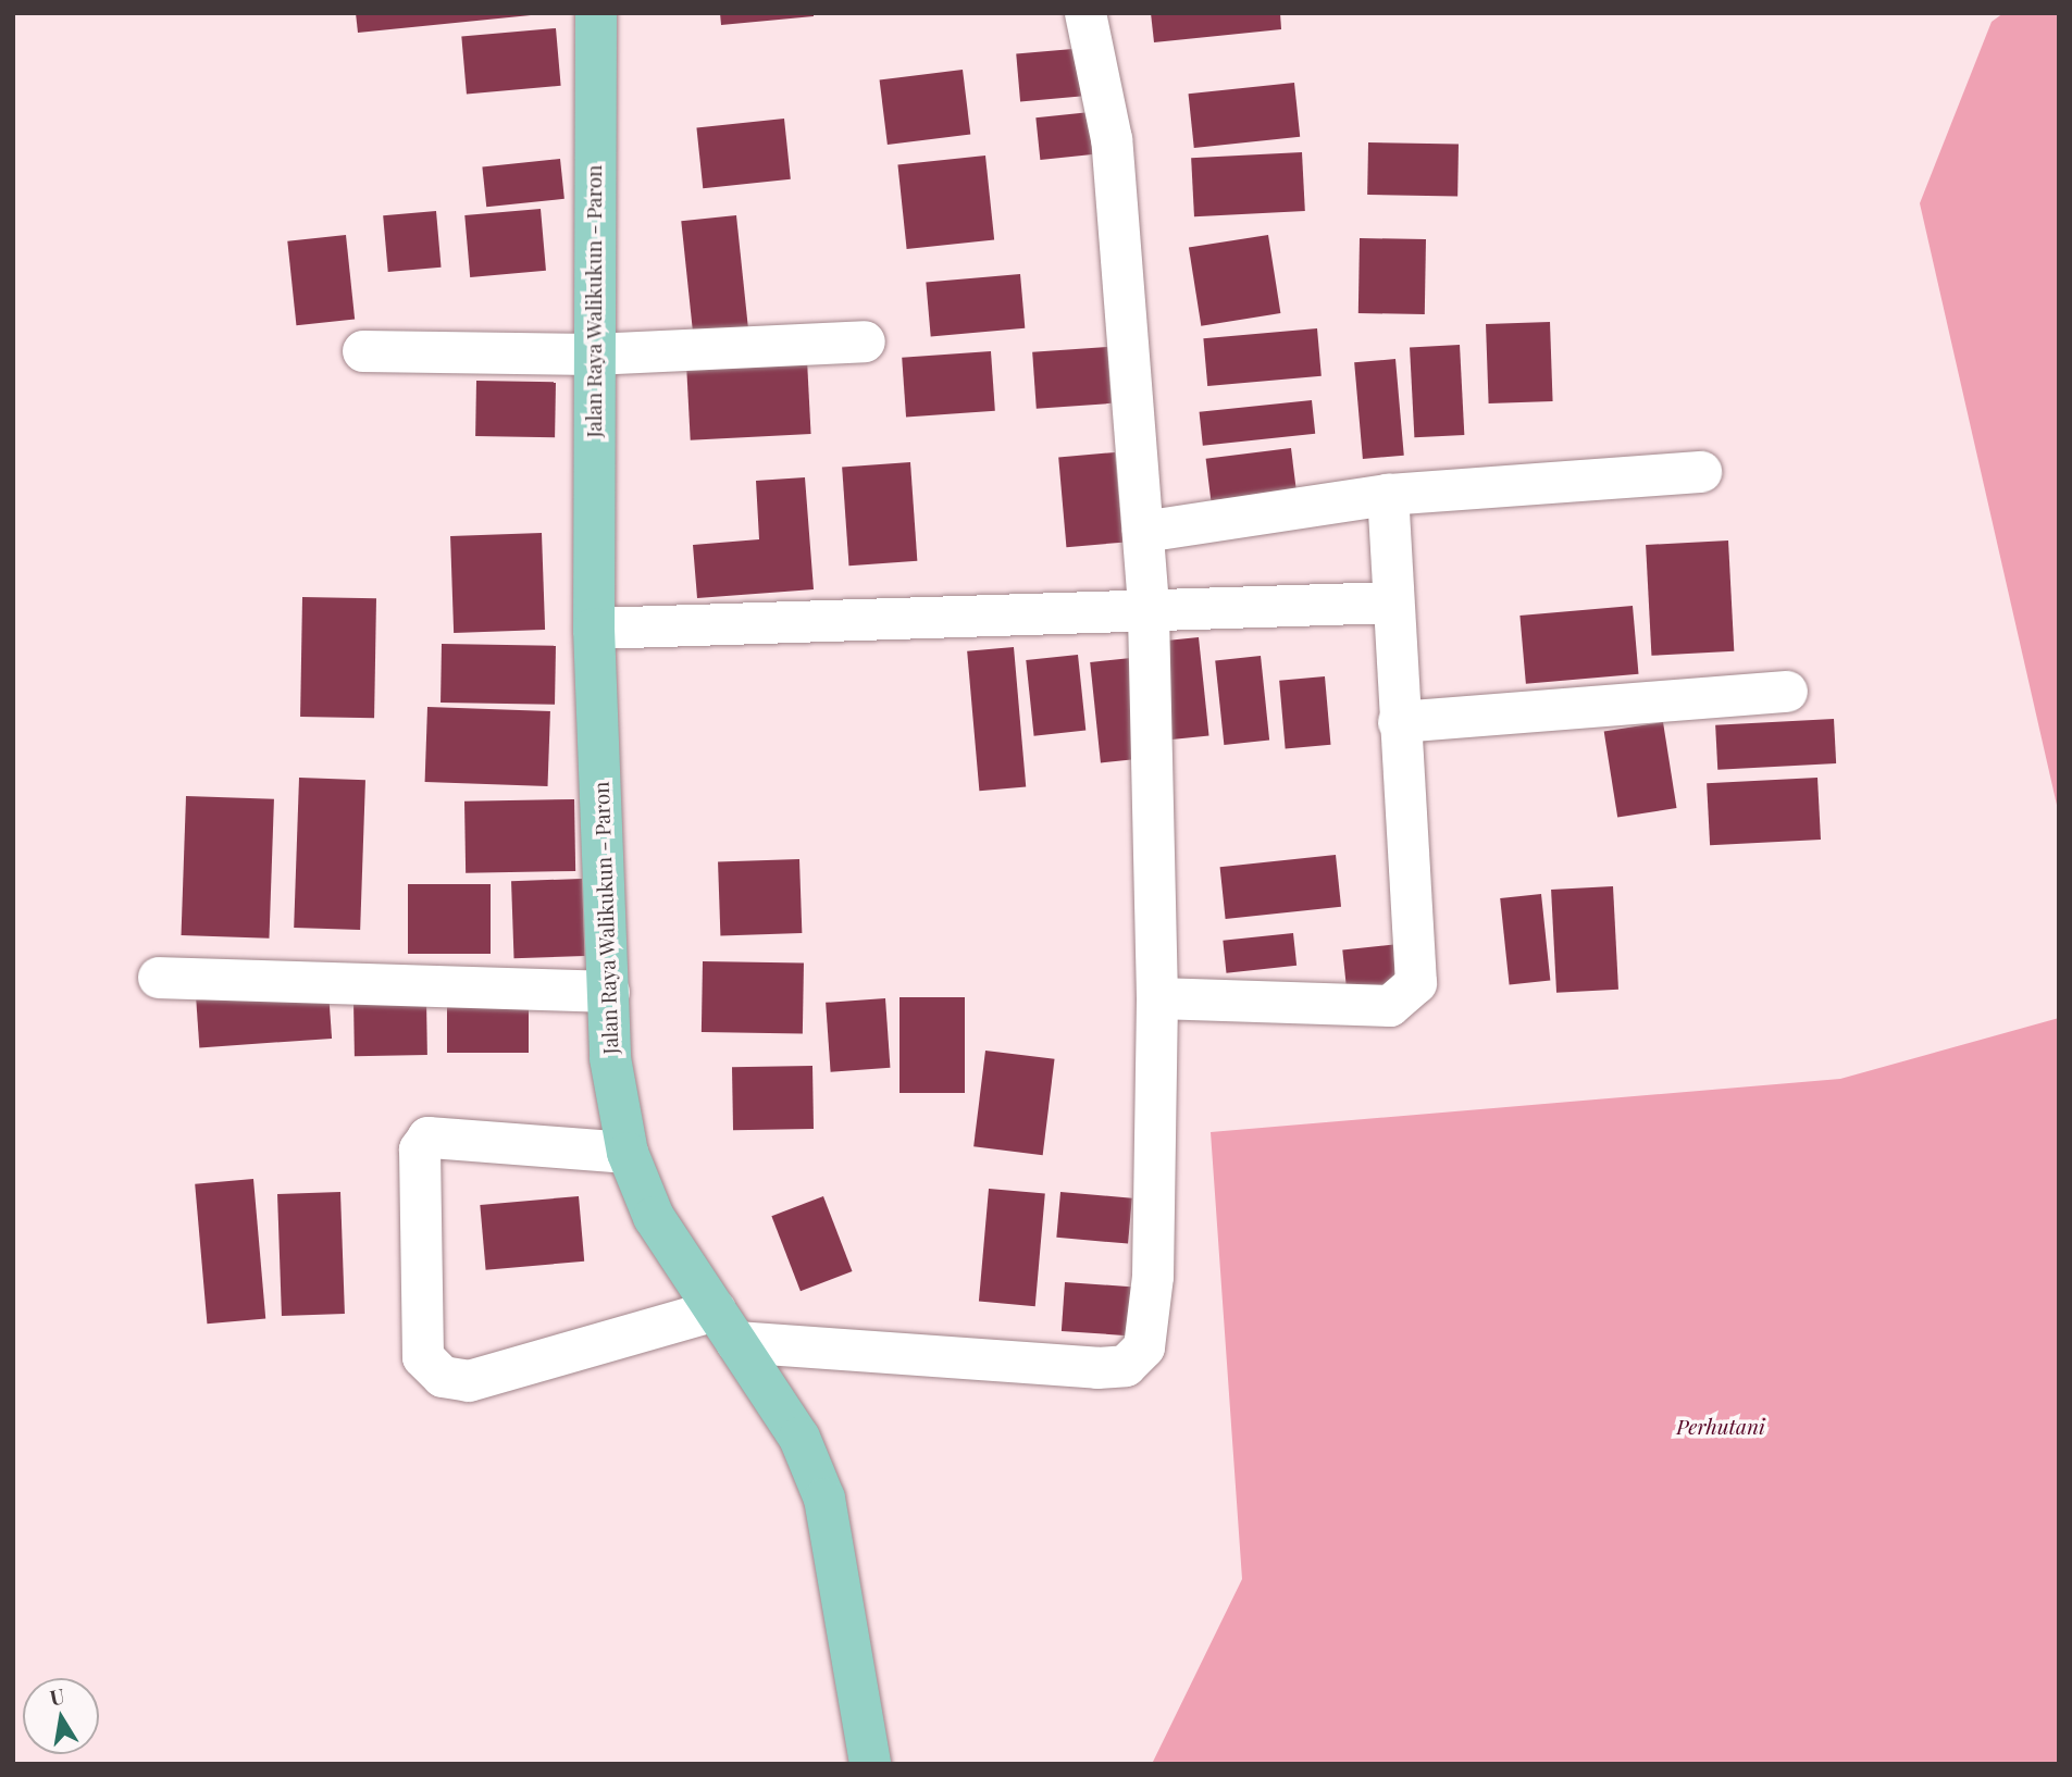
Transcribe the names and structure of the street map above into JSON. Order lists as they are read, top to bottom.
{
  "streets": {
    "main road": ["Jalan Raya Walikukun - Paron"]
  },
  "parks": ["Perhutani"],
  "north": "top"
}
